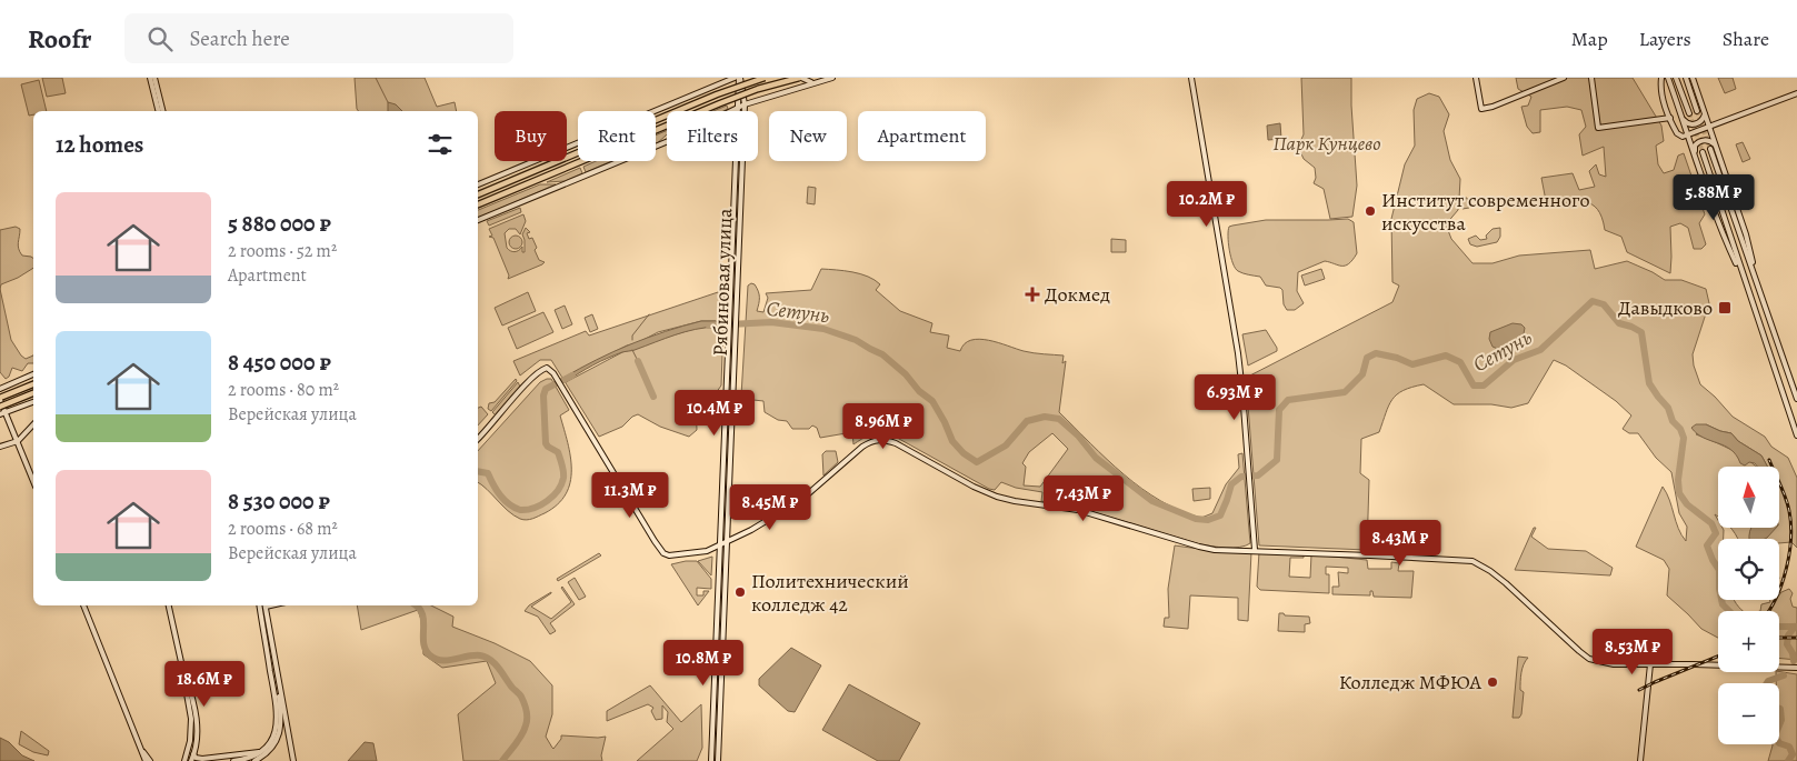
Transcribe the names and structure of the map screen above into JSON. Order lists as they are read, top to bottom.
{
  "streets": {
    "main road": ["Рябиновая улица"]
  },
  "water": ["Сетунь"],
  "parks": ["Парк Кунцево"],
  "places": {
    "other": ["Институт современного искусства", "Политехнический колледж 42", "Колледж МФЮА"],
    "health": ["Докмед"],
    "transit": ["Давыдково"]
  },
  "north": "top",
  "page": {
    "header": "Roofr",
    "search": "Search here",
    "nav": ["Map", "Layers", "Share"],
    "chip": [
      "Buy",
      "Rent",
      "Filters",
      "New",
      "Apartment"
    ],
    "heading": "12 homes",
    "price": [
      "5.88M ₽",
      "10.2M ₽",
      "6.93M ₽",
      "10.4M ₽",
      "8.96M ₽",
      "11.3M ₽",
      "7.43M ₽",
      "8.45M ₽",
      "8.43M ₽",
      "8.53M ₽",
      "10.8M ₽",
      "18.6M ₽"
    ],
    "list": [
      {
        "name": "5 880 000 ₽",
        "note": "2 rooms · 52 m² · Apartment"
      },
      {
        "name": "8 450 000 ₽",
        "note": "2 rooms · 80 m² · Верейская улица"
      },
      {
        "name": "8 530 000 ₽",
        "note": "2 rooms · 68 m² · Верейская улица"
      }
    ],
    "map_buttons": ["+", "−"]
  }
}
